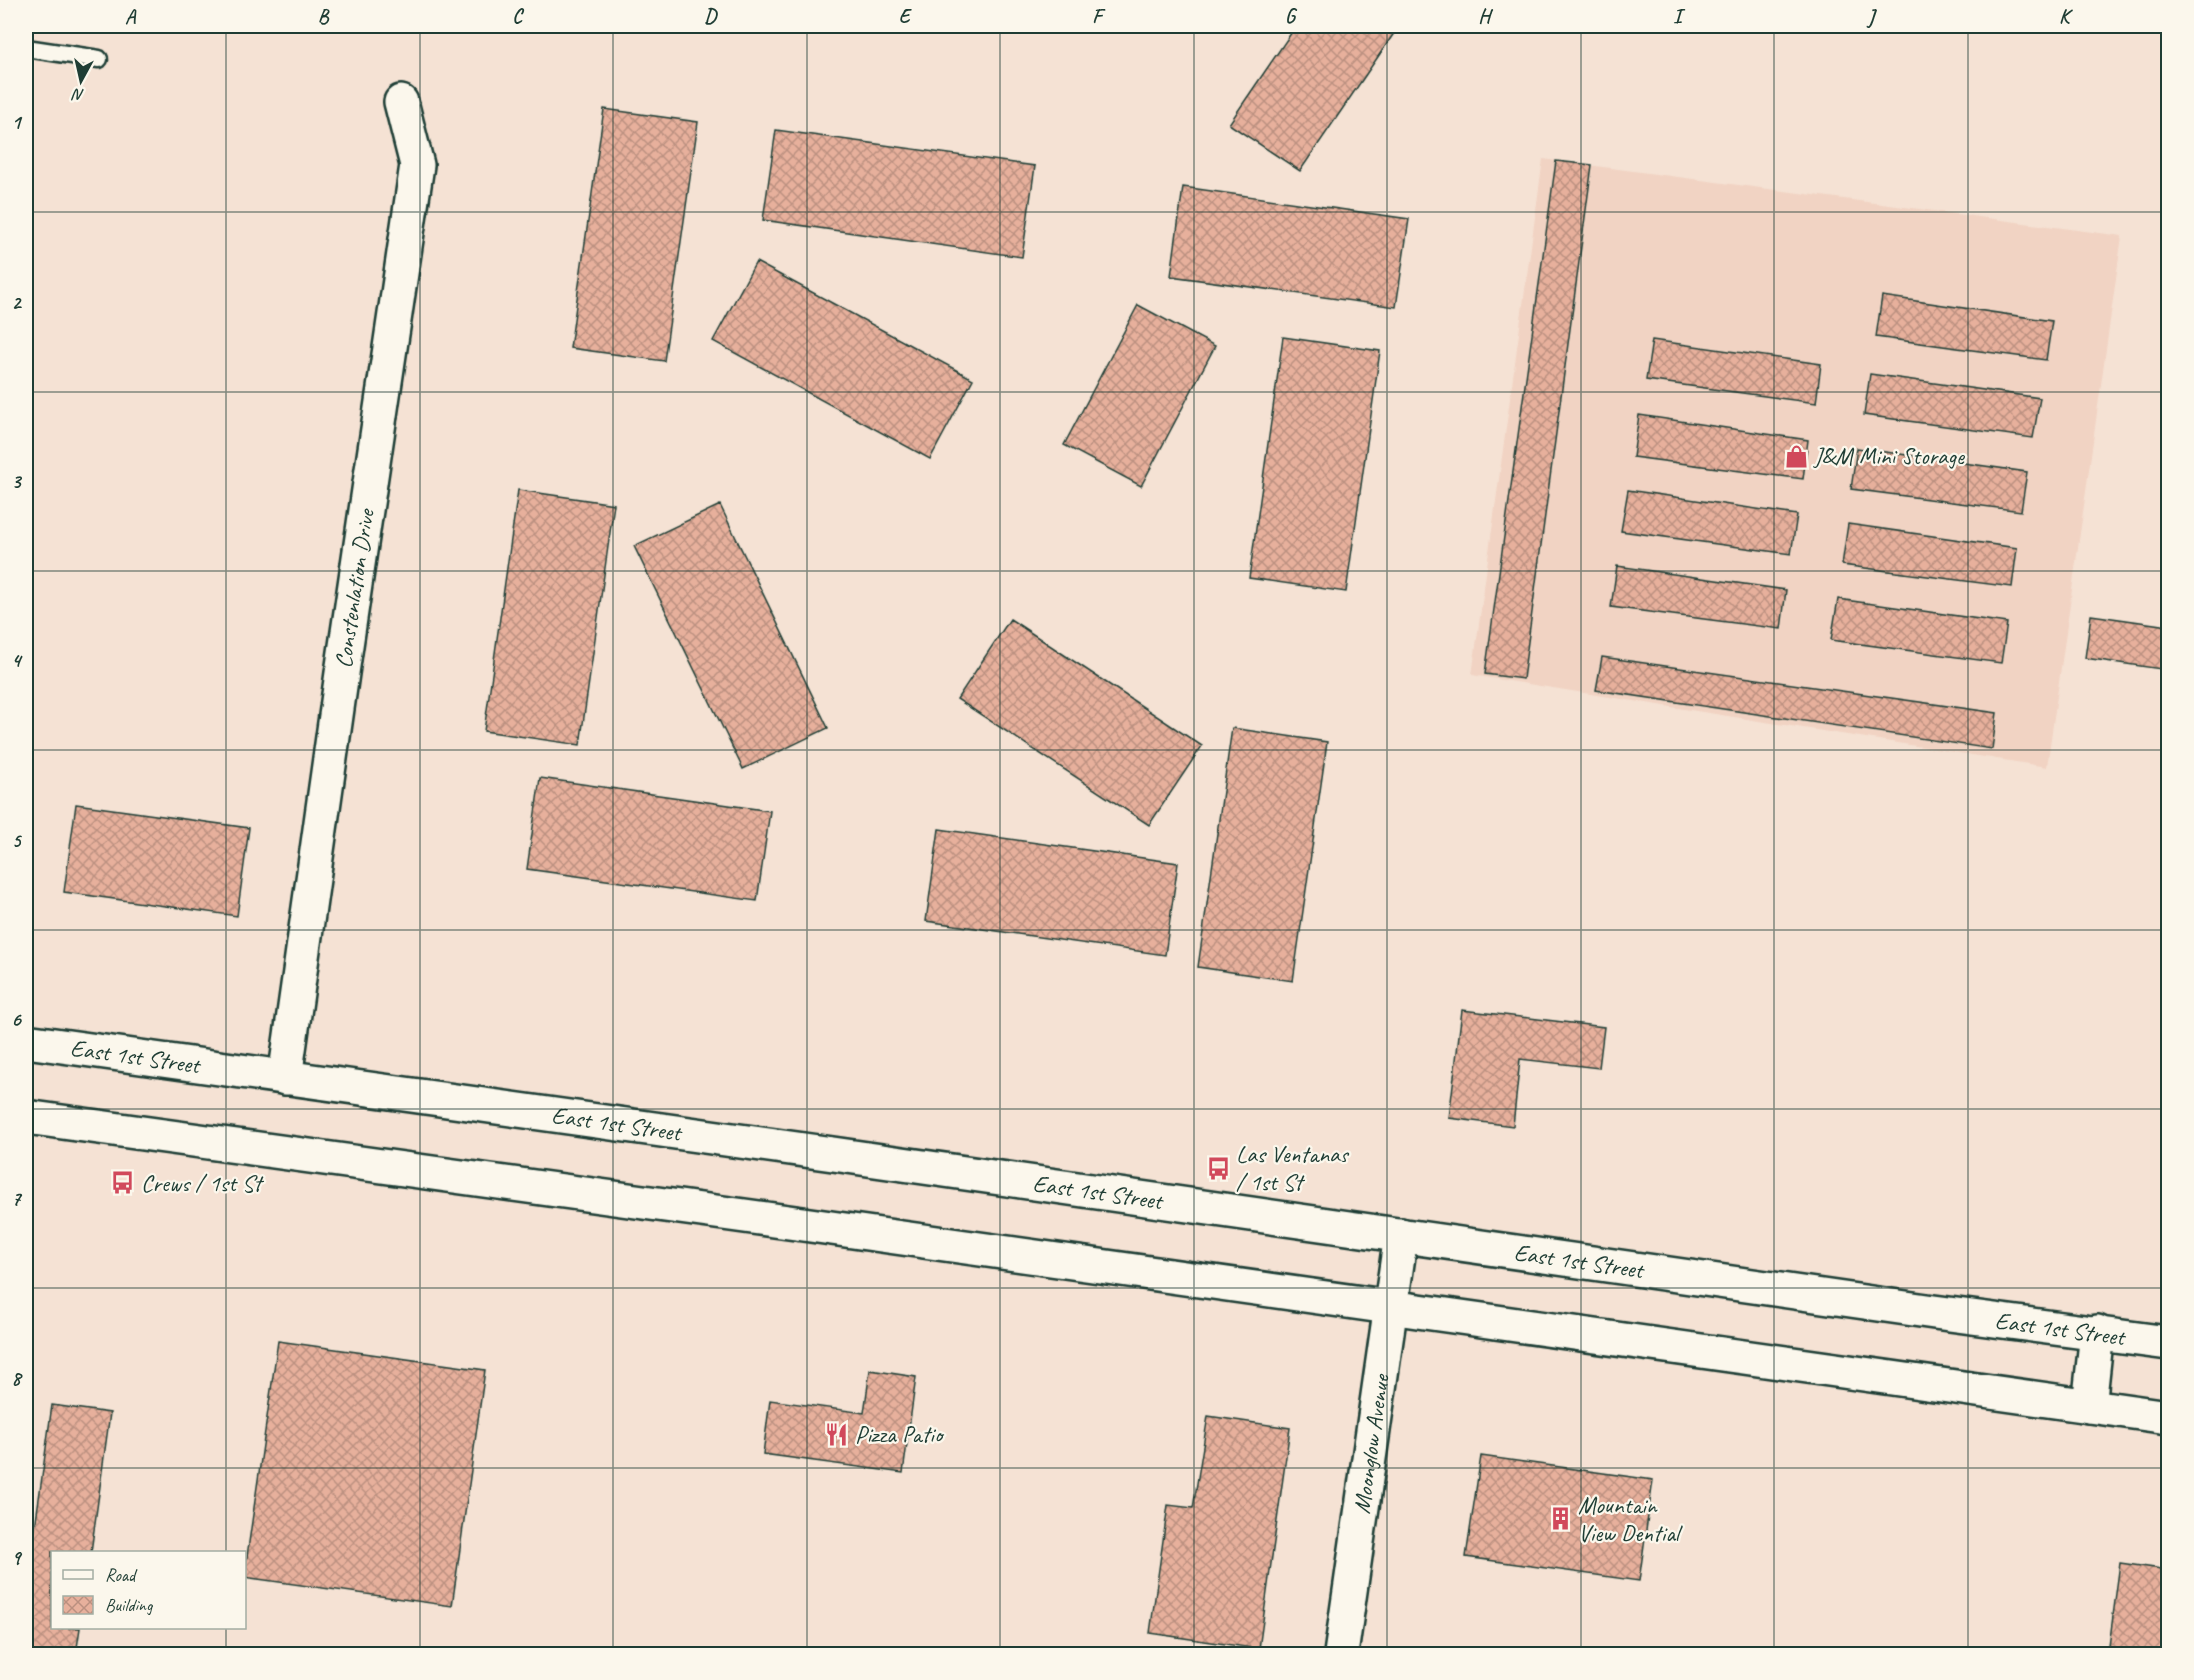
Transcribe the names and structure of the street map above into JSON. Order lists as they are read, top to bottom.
{
  "streets": {
    "main road": ["Constenlation Drive", "East 1st Street", "Moonglow Avenue"]
  },
  "crossings": [
    ["Constenlation Drive", "East 1st Street"],
    ["East 1st Street", "Moonglow Avenue"]
  ],
  "places": {
    "shop": ["J&M Mini Storage"],
    "bus stop": ["Las Ventanas / 1st St", "Crews / 1st St"],
    "restaurant": ["Pizza Patio"],
    "building": ["Mountain View Dential"]
  },
  "legend": ["Road", "Building"],
  "north": "bottom",
  "grid": {
    "columns": [
      "A",
      "B",
      "C",
      "D",
      "E",
      "F",
      "G",
      "H",
      "I",
      "J",
      "K"
    ],
    "rows": [
      "1",
      "2",
      "3",
      "4",
      "5",
      "6",
      "7",
      "8",
      "9"
    ]
  }
}
